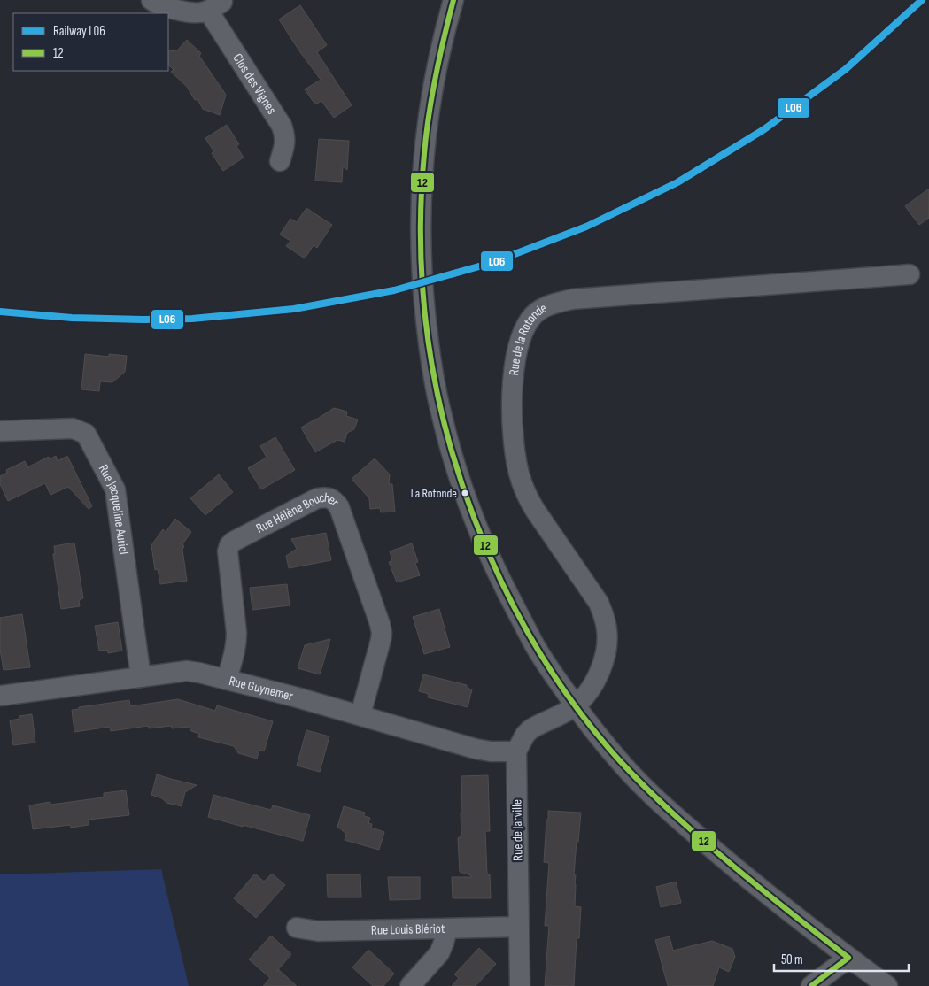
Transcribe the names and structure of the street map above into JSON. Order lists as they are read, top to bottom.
{
  "streets": {
    "street": [
      "Clos des Vignes",
      "Rue de la Rotonde",
      "Rue Jacqueline Auriol",
      "Rue Hélène Boucher",
      "Rue Guynemer",
      "Rue de Jarville",
      "Rue Louis Blériot"
    ]
  },
  "crossings": [
    ["Rue Jacqueline Auriol", "Rue Guynemer"],
    ["Rue Hélène Boucher", "Rue Guynemer"],
    ["Rue Guynemer", "Rue de Jarville"],
    ["Rue de Jarville", "Rue Louis Blériot"]
  ],
  "places": ["La Rotonde"],
  "lines": ["rail line L06", "transit line 12"],
  "legend": ["Railway L06", "12"],
  "scale_bar": "50 m"
}
